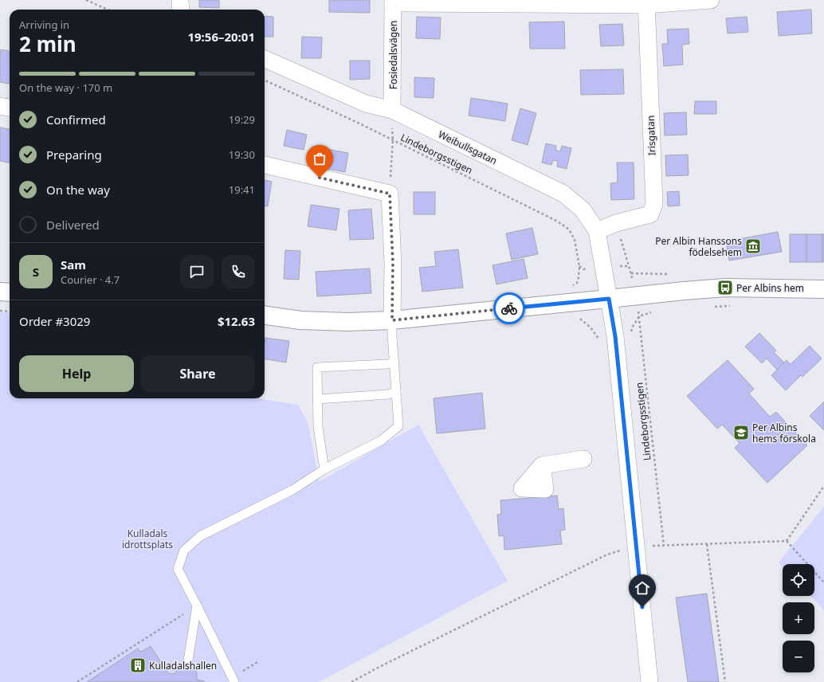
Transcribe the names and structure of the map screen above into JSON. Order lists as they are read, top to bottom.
{
  "streets": {
    "street": ["Fosiedalsvägen", "Irisgatan", "Weibullsgatan"],
    "path": ["Lindeborgsstigen"]
  },
  "crossings": [
    ["Fosiedalsvägen", "Weibullsgatan"],
    ["Irisgatan", "Weibullsgatan"]
  ],
  "parks": ["Kulladals idrottsplats"],
  "places": {
    "museum": ["Per Albin Hanssons födelsehem"],
    "bus stop": ["Per Albins hem"],
    "school or university": ["Per Albins hems förskola"],
    "building": ["Kulladalshallen"]
  },
  "page": {
    "heading": ["2 min", "Arriving in", "19:56–20:01"],
    "panel": [
      "Sam",
      "Courier · 4.7",
      "Order #3029",
      "$12.63"
    ],
    "bar": "On the way · 170 m",
    "list": [
      ["Confirmed", "19:29"],
      ["Preparing", "19:30"],
      ["On the way", "19:41"],
      "Delivered"
    ],
    "round": "S",
    "buttons": ["Help", "Share"],
    "map_buttons": ["+", "−"]
  }
}
